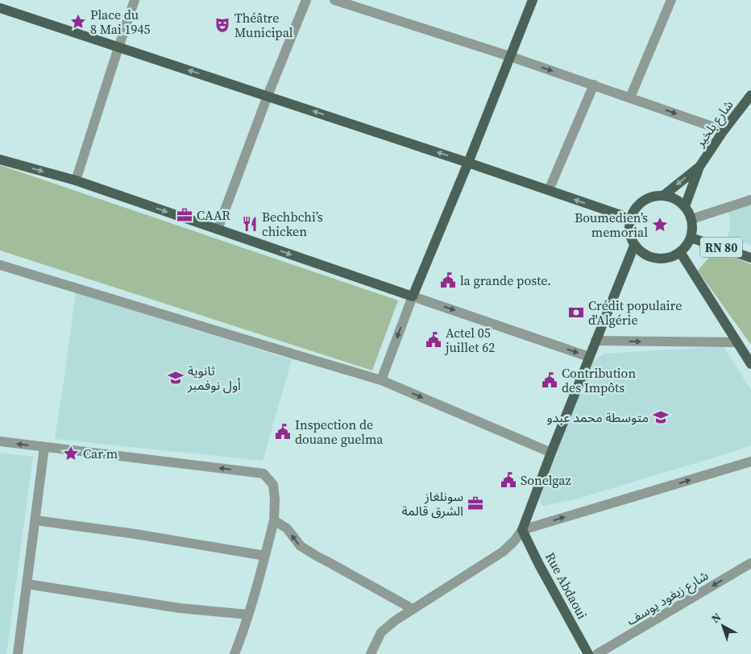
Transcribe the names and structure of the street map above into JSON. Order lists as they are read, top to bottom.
{
  "streets": {
    "main road": ["شارع بلخير", "RN 80", "Rue Abdaoui"],
    "street": ["شارع زيغود يوسف"]
  },
  "crossings": [
    ["شارع بلخير", "RN 80"]
  ],
  "one_way": ["شارع زيغود يوسف"],
  "places": {
    "place": ["Place du 8 Mai 1945", "Boumedien’s memorial", "Car m"],
    "theatre": ["Théâtre Municipal"],
    "office": ["CAAR", "سونلغاز الشرق قالمة"],
    "restaurant": ["Bechbchi’s chicken"],
    "public building": [
      "la grande poste.",
      "Actel 05 juillet 62",
      "Contribution des Impôts",
      "Inspection de douane guelma",
      "Sonelgaz"
    ],
    "bank": ["Crédit populaire d'Algérie"],
    "school or university": ["ثانوية أول نوفمبر", "متوسطة محمد عبدو"]
  },
  "north": "top left"
}
